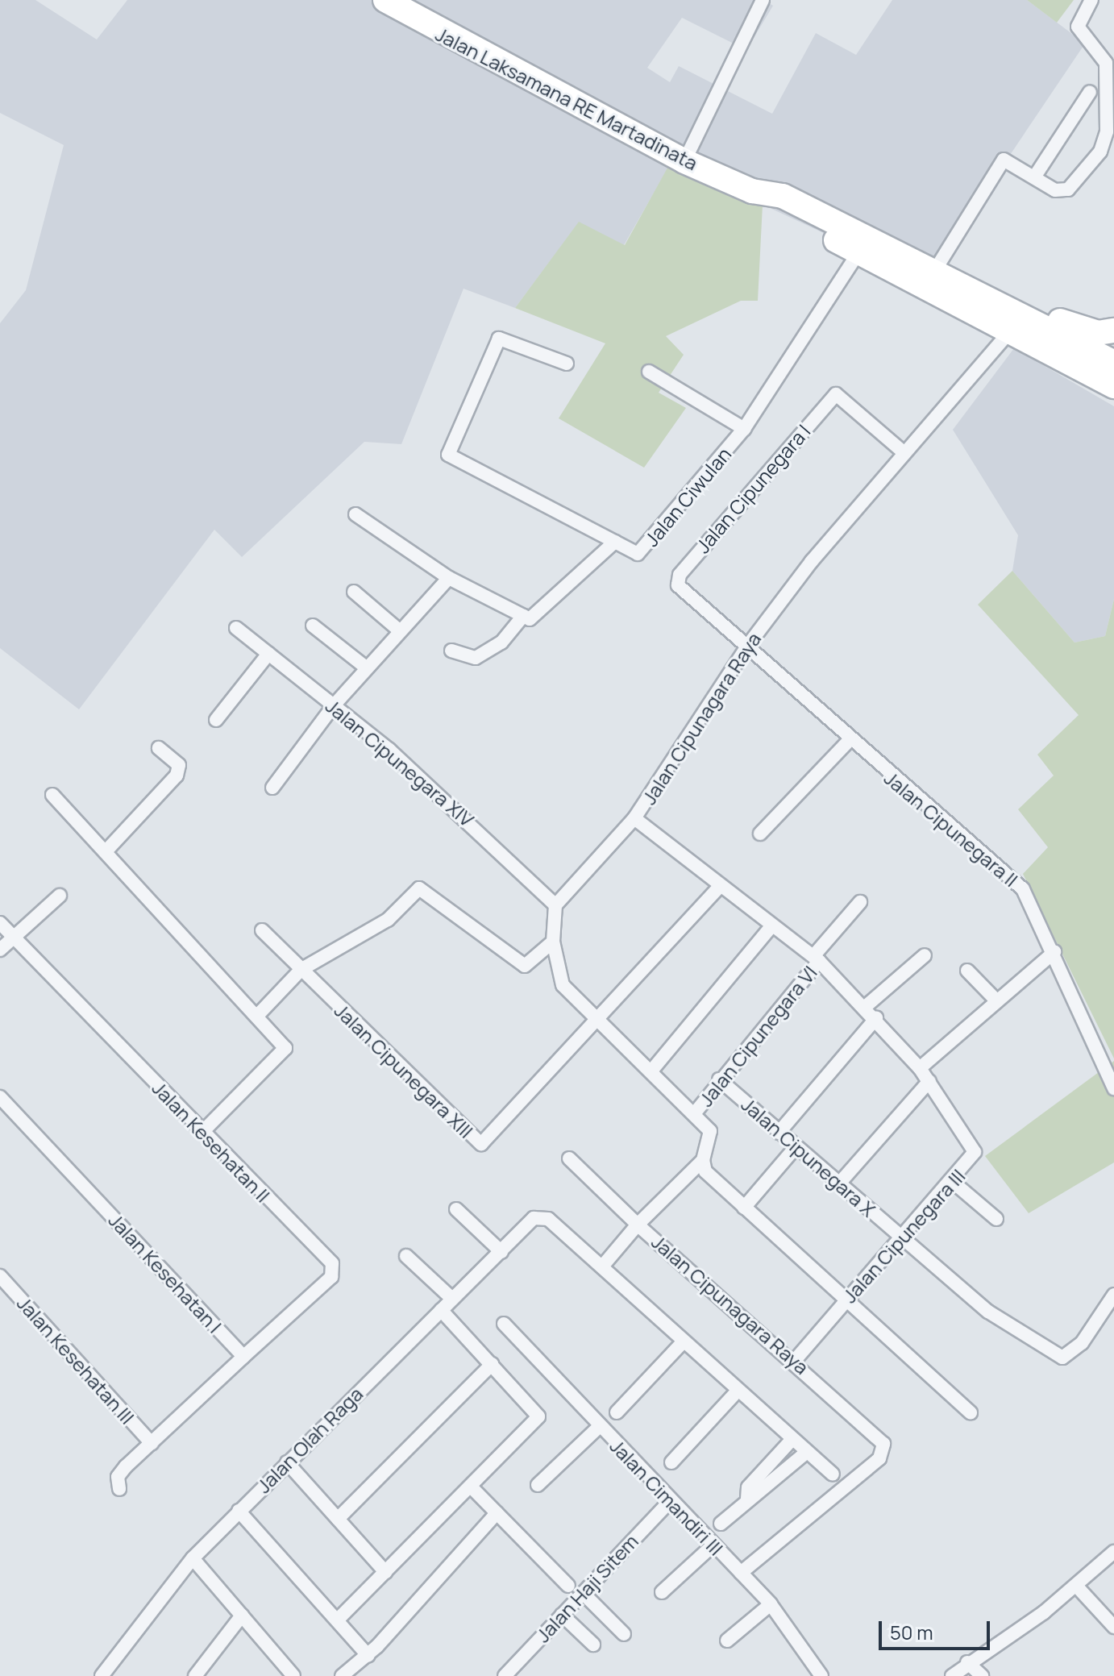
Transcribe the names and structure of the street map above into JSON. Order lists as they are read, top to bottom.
{
  "streets": {
    "highway": ["Jalan Laksamana RE Martadinata"],
    "street": [
      "Jalan Cipunegara I",
      "Jalan Ciwulan",
      "Jalan Cipunagara Raya",
      "Jalan Cipunegara XIV",
      "Jalan Cipunegara II",
      "Jalan Cipunegara VI",
      "Jalan Cipunegara XIII",
      "Jalan Kesehatan II",
      "Jalan Cipunegara X",
      "Jalan Cipunegara III",
      "Jalan Kesehatan I",
      "Jalan Kesehatan III",
      "Jalan Olah Raga",
      "Jalan Cimandiri III",
      "Jalan Haji Sitem"
    ]
  },
  "crossings": [
    ["Jalan Laksamana RE Martadinata", "Jalan Ciwulan"],
    ["Jalan Laksamana RE Martadinata", "Jalan Cipunagara Raya"],
    ["Jalan Cipunegara I", "Jalan Cipunagara Raya"],
    ["Jalan Cipunegara I", "Jalan Cipunegara II"],
    ["Jalan Cipunagara Raya", "Jalan Cipunegara XIV"],
    ["Jalan Cipunagara Raya", "Jalan Cipunegara II"],
    ["Jalan Cipunagara Raya", "Jalan Cipunegara III"],
    ["Jalan Cipunagara Raya", "Jalan Cimandiri III"],
    ["Jalan Cipunegara VI", "Jalan Cipunegara X"],
    ["Jalan Cipunegara VI", "Jalan Cipunegara III"],
    ["Jalan Kesehatan II", "Jalan Kesehatan I"],
    ["Jalan Cipunegara X", "Jalan Cipunegara III"],
    ["Jalan Cimandiri III", "Jalan Haji Sitem"]
  ],
  "scale_bar": "50 m"
}
